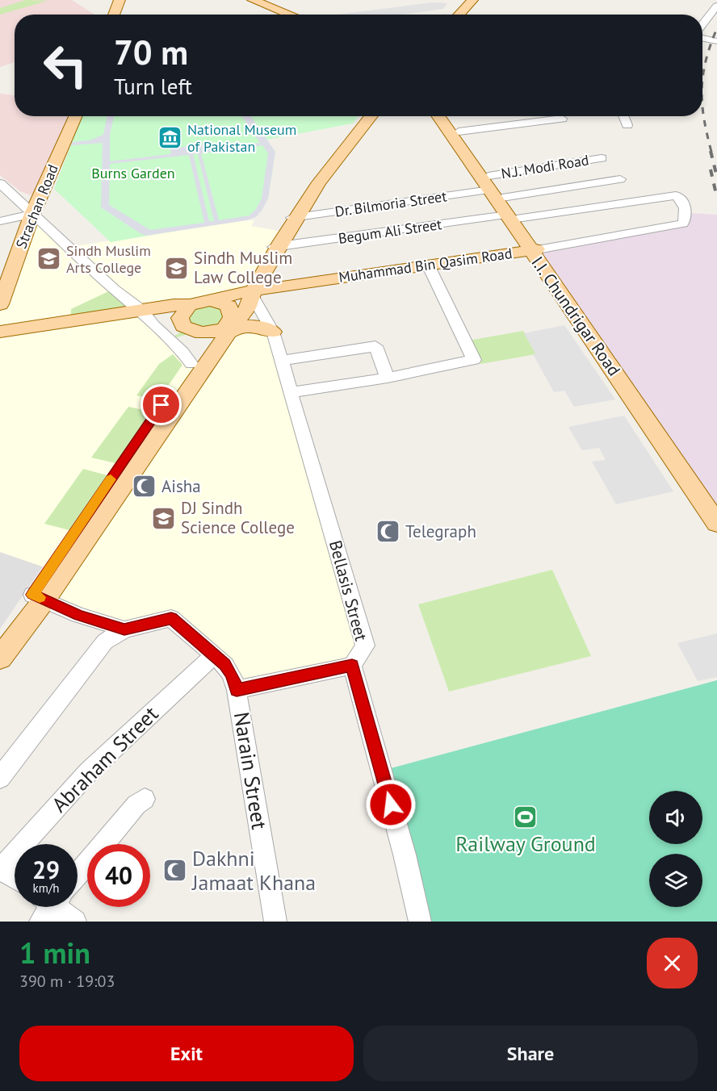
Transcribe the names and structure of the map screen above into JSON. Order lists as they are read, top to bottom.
{
  "streets": {
    "main road": ["Strachan Road", "Muhammad Bin Qasim Road", "I.I. Chundrigar Road"],
    "street": [
      "N.J. Modi Road",
      "Dr. Bilmoria Street",
      "Begum Ali Street",
      "Bellasis Street",
      "Abraham Street",
      "Narain Street"
    ]
  },
  "crossings": [
    ["N.J. Modi Road", "Dr. Bilmoria Street"],
    ["N.J. Modi Road", "I.I. Chundrigar Road"],
    ["Dr. Bilmoria Street", "I.I. Chundrigar Road"],
    ["Begum Ali Street", "Muhammad Bin Qasim Road"],
    ["Begum Ali Street", "I.I. Chundrigar Road"],
    ["Muhammad Bin Qasim Road", "I.I. Chundrigar Road"],
    ["Muhammad Bin Qasim Road", "Bellasis Street"],
    ["Abraham Street", "Narain Street"]
  ],
  "parks": ["Burns Garden"],
  "places": {
    "museum": ["National Museum of Pakistan"],
    "school or university": ["Sindh Muslim Arts College", "Sindh Muslim Law College", "DJ Sindh Science College"],
    "mosque": ["Aisha", "Telegraph", "Dakhni Jamaat Khana"],
    "sports": ["Railway Ground"]
  },
  "page": {
    "turn": ["70 m", "Turn left"],
    "speed": "29 km/h",
    "limit": "40",
    "heading": ["1 min", "390 m · 19:03"],
    "buttons": ["Exit", "Share"]
  }
}
